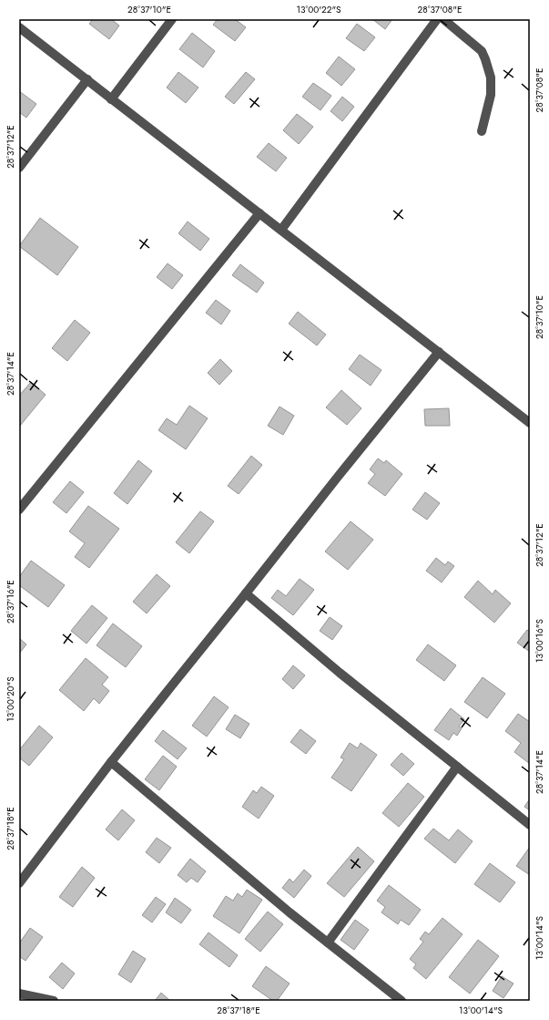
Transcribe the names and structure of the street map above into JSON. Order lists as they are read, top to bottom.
{
  "coordinates": [
    "28°37'10\"E",
    "13°00'22\"S",
    "28°37'08\"E",
    "28°37'12\"E",
    "28°37'14\"E",
    "28°37'16\"E",
    "13°00'16\"S",
    "13°00'20\"S",
    "28°37'18\"E",
    "13°00'14\"S"
  ]
}
